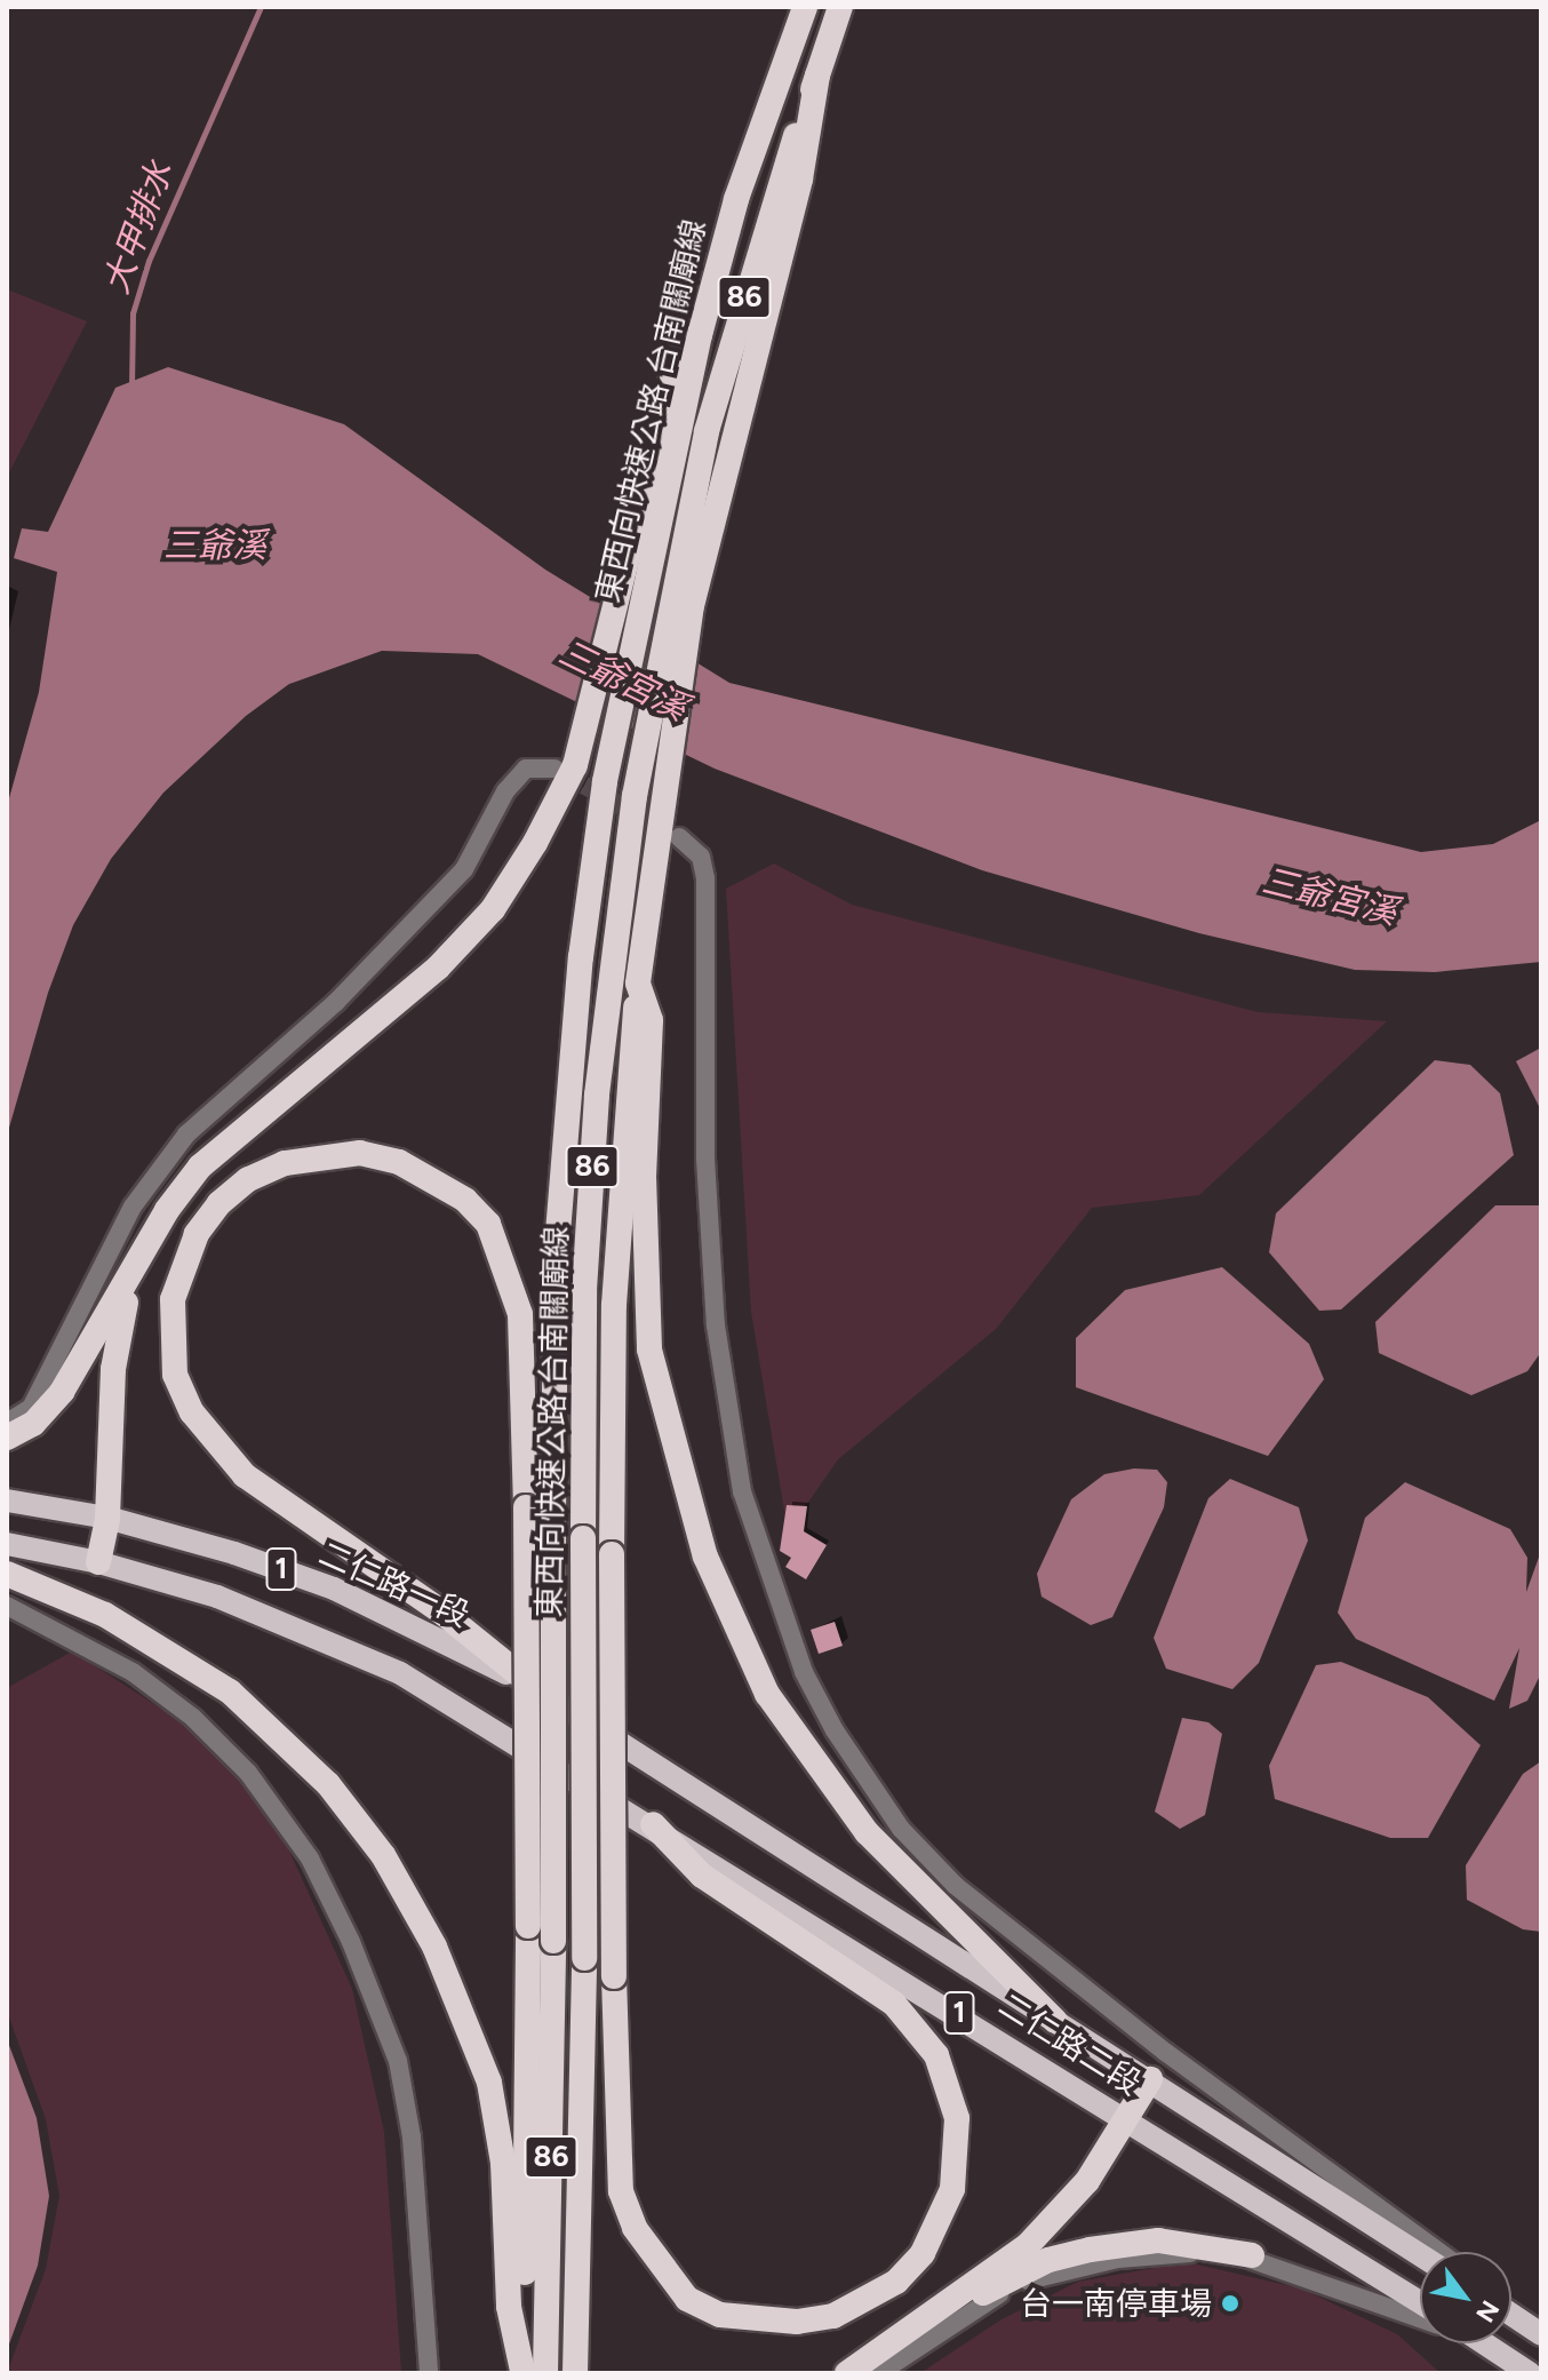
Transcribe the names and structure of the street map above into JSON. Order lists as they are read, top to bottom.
{
  "streets": {
    "highway": ["86", "東西向快速公路 台南關廟線"],
    "main road": ["1", "二仁路一段", "二仁路二段"]
  },
  "crossings": [
    ["1", "二仁路二段"],
    ["二仁路一段", "二仁路二段"]
  ],
  "water": ["大甲排水", "三爺溪", "三爺宮溪"],
  "places": ["台一南停車場"],
  "north": "bottom right"
}
